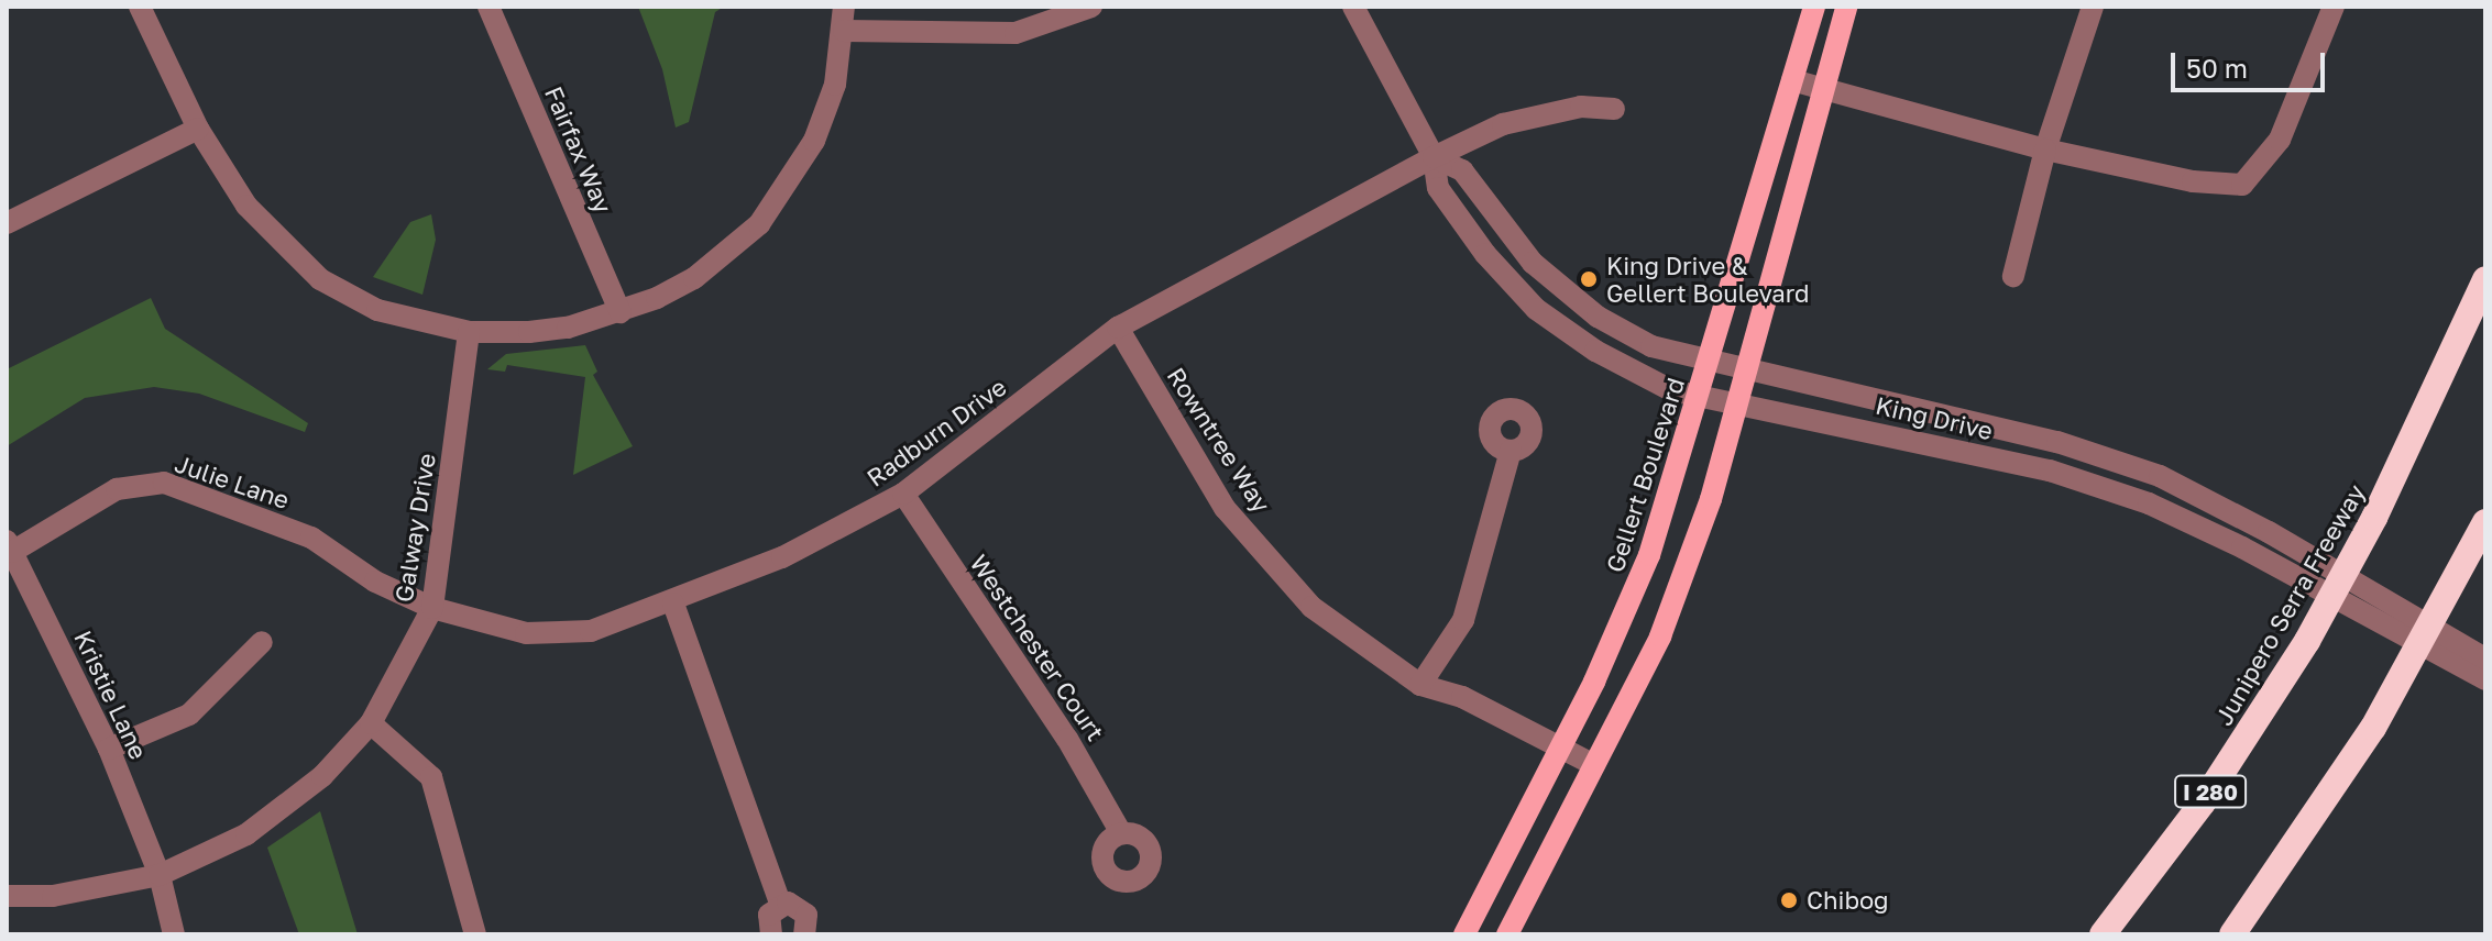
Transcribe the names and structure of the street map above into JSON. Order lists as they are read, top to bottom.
{
  "streets": {
    "highway": ["Junipero Serra Freeway", "I 280"],
    "main road": ["Gellert Boulevard"],
    "street": [
      "Fairfax Way",
      "King Drive",
      "Radburn Drive",
      "Rowntree Way",
      "Julie Lane",
      "Galway Drive",
      "Westchester Court",
      "Kristie Lane"
    ]
  },
  "crossings": [
    ["King Drive", "Radburn Drive"],
    ["King Drive", "Gellert Boulevard"],
    ["Radburn Drive", "Rowntree Way"],
    ["Radburn Drive", "Julie Lane"],
    ["Radburn Drive", "Galway Drive"],
    ["Radburn Drive", "Westchester Court"],
    ["Rowntree Way", "Gellert Boulevard"],
    ["Julie Lane", "Galway Drive"],
    ["Julie Lane", "Kristie Lane"],
    ["Galway Drive", "Kristie Lane"]
  ],
  "places": ["King Drive & Gellert Boulevard", "Chibog"],
  "scale_bar": "50 m"
}
